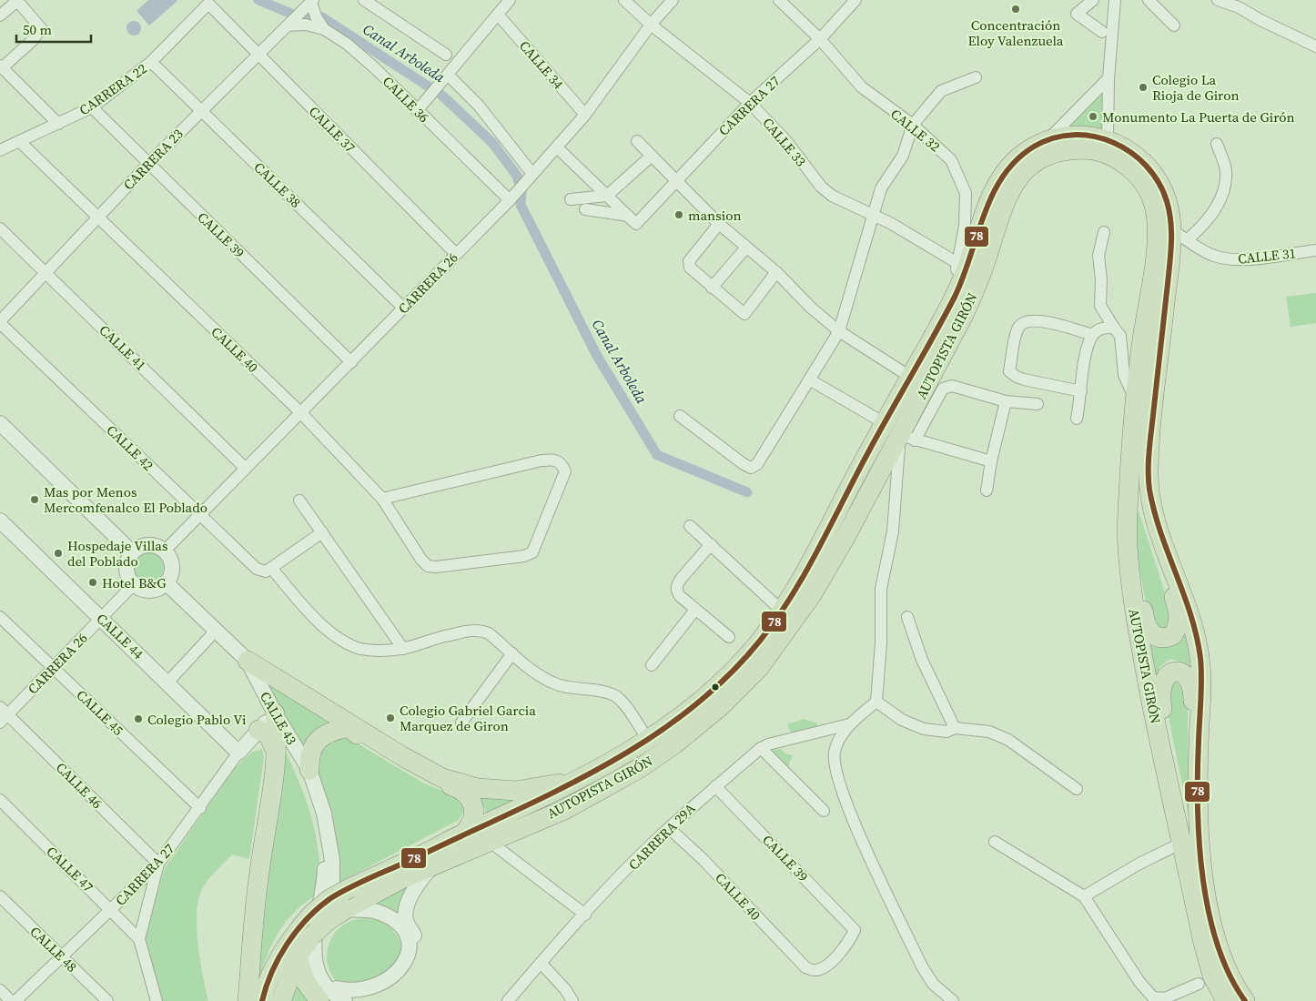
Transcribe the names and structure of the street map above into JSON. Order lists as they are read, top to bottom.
{
  "streets": {
    "highway": ["AUTOPISTA GIRÓN"],
    "street": [
      "CALLE 34",
      "CARRERA 22",
      "CALLE 36",
      "CARRERA 27",
      "CALLE 37",
      "CALLE 32",
      "CALLE 33",
      "CARRERA 23",
      "CALLE 38",
      "CALLE 39",
      "CALLE 31",
      "CARRERA 26",
      "CALLE 41",
      "CALLE 40",
      "CALLE 42",
      "CALLE 44",
      "CALLE 45",
      "CALLE 43",
      "CALLE 46",
      "CARRERA 29A",
      "CALLE 47",
      "CALLE 48"
    ]
  },
  "crossings": [
    ["CALLE 34", "CARRERA 26"],
    ["CARRERA 22", "CALLE 37"],
    ["CARRERA 22", "CALLE 38"],
    ["CARRERA 22", "CALLE 39"],
    ["CARRERA 22", "CALLE 40"],
    ["CALLE 36", "CARRERA 23"],
    ["CALLE 36", "CARRERA 26"],
    ["CARRERA 27", "CALLE 32"],
    ["CARRERA 27", "CALLE 33"],
    ["CARRERA 27", "CALLE 44"],
    ["CARRERA 27", "CALLE 45"],
    ["CARRERA 27", "CALLE 43"],
    ["CARRERA 27", "CALLE 46"],
    ["CARRERA 27", "CALLE 47"],
    ["CARRERA 27", "CALLE 48"],
    ["CALLE 37", "CARRERA 23"],
    ["CALLE 37", "CARRERA 26"],
    ["CALLE 32", "CALLE 33"],
    ["CALLE 32", "AUTOPISTA GIRÓN"],
    ["CALLE 33", "CARRERA 26"],
    ["CARRERA 23", "CALLE 38"],
    ["CARRERA 23", "CALLE 39"],
    ["CARRERA 23", "CALLE 41"],
    ["CARRERA 23", "CALLE 40"],
    ["CARRERA 23", "CALLE 42"],
    ["CALLE 38", "CARRERA 26"],
    ["CALLE 39", "CARRERA 26"],
    ["CALLE 39", "CALLE 40"],
    ["CALLE 39", "CARRERA 29A"],
    ["CALLE 31", "AUTOPISTA GIRÓN"],
    ["CARRERA 26", "CALLE 41"],
    ["CARRERA 26", "CALLE 40"],
    ["CARRERA 26", "CALLE 42"],
    ["CARRERA 26", "CALLE 44"],
    ["CARRERA 26", "CALLE 45"],
    ["CARRERA 26", "CALLE 43"],
    ["CARRERA 26", "CALLE 46"],
    ["AUTOPISTA GIRÓN", "CALLE 43"],
    ["CALLE 40", "CARRERA 29A"]
  ],
  "water": ["Canal Arboleda"],
  "places": [
    "Concentración Eloy Valenzuela",
    "Colegio La Rioja de Giron",
    "Monumento La Puerta de Girón",
    "mansion",
    "Mas por Menos Mercomfenalco El Poblado",
    "Hospedaje Villas del Poblado",
    "Hotel B&G",
    "Colegio Gabriel Garcia Marquez de Giron",
    "Colegio Pablo Vi"
  ],
  "lines": ["transit line 78"],
  "scale_bar": "50 m"
}
